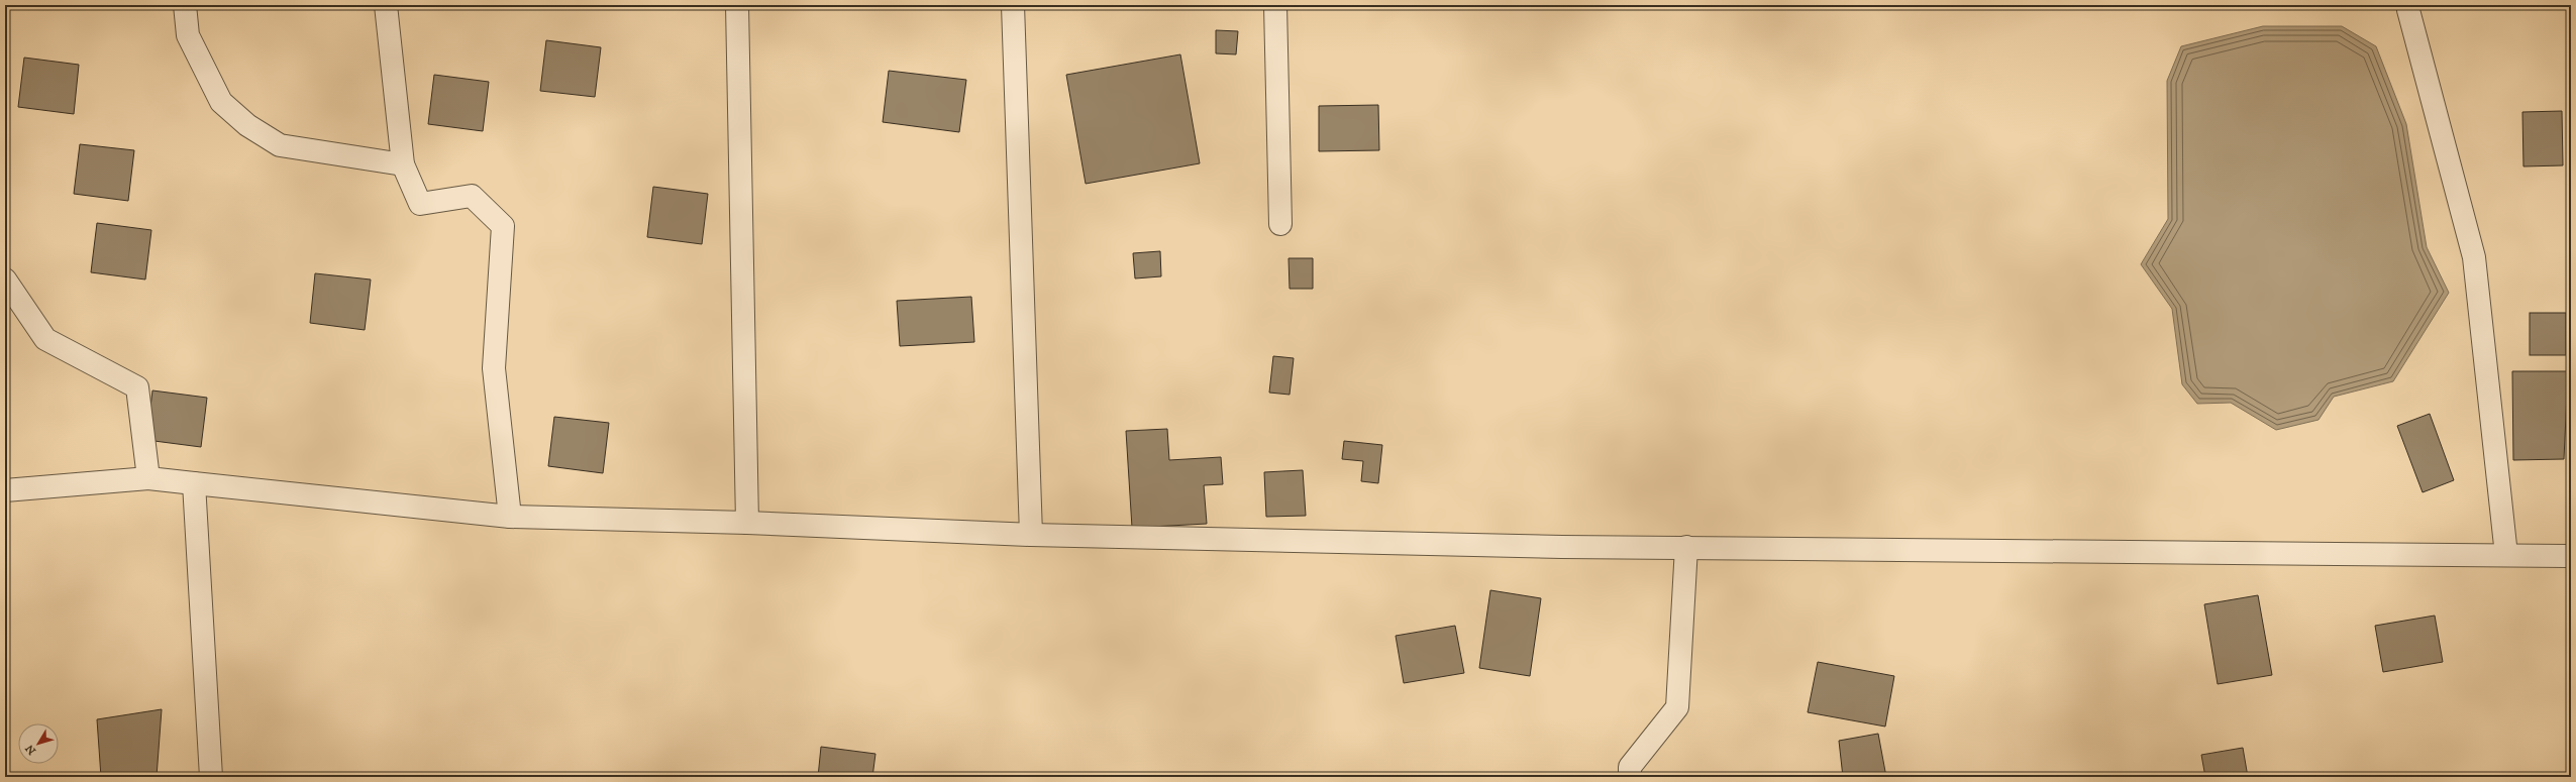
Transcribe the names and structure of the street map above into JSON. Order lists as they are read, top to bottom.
{
  "north": "bottom left"
}
